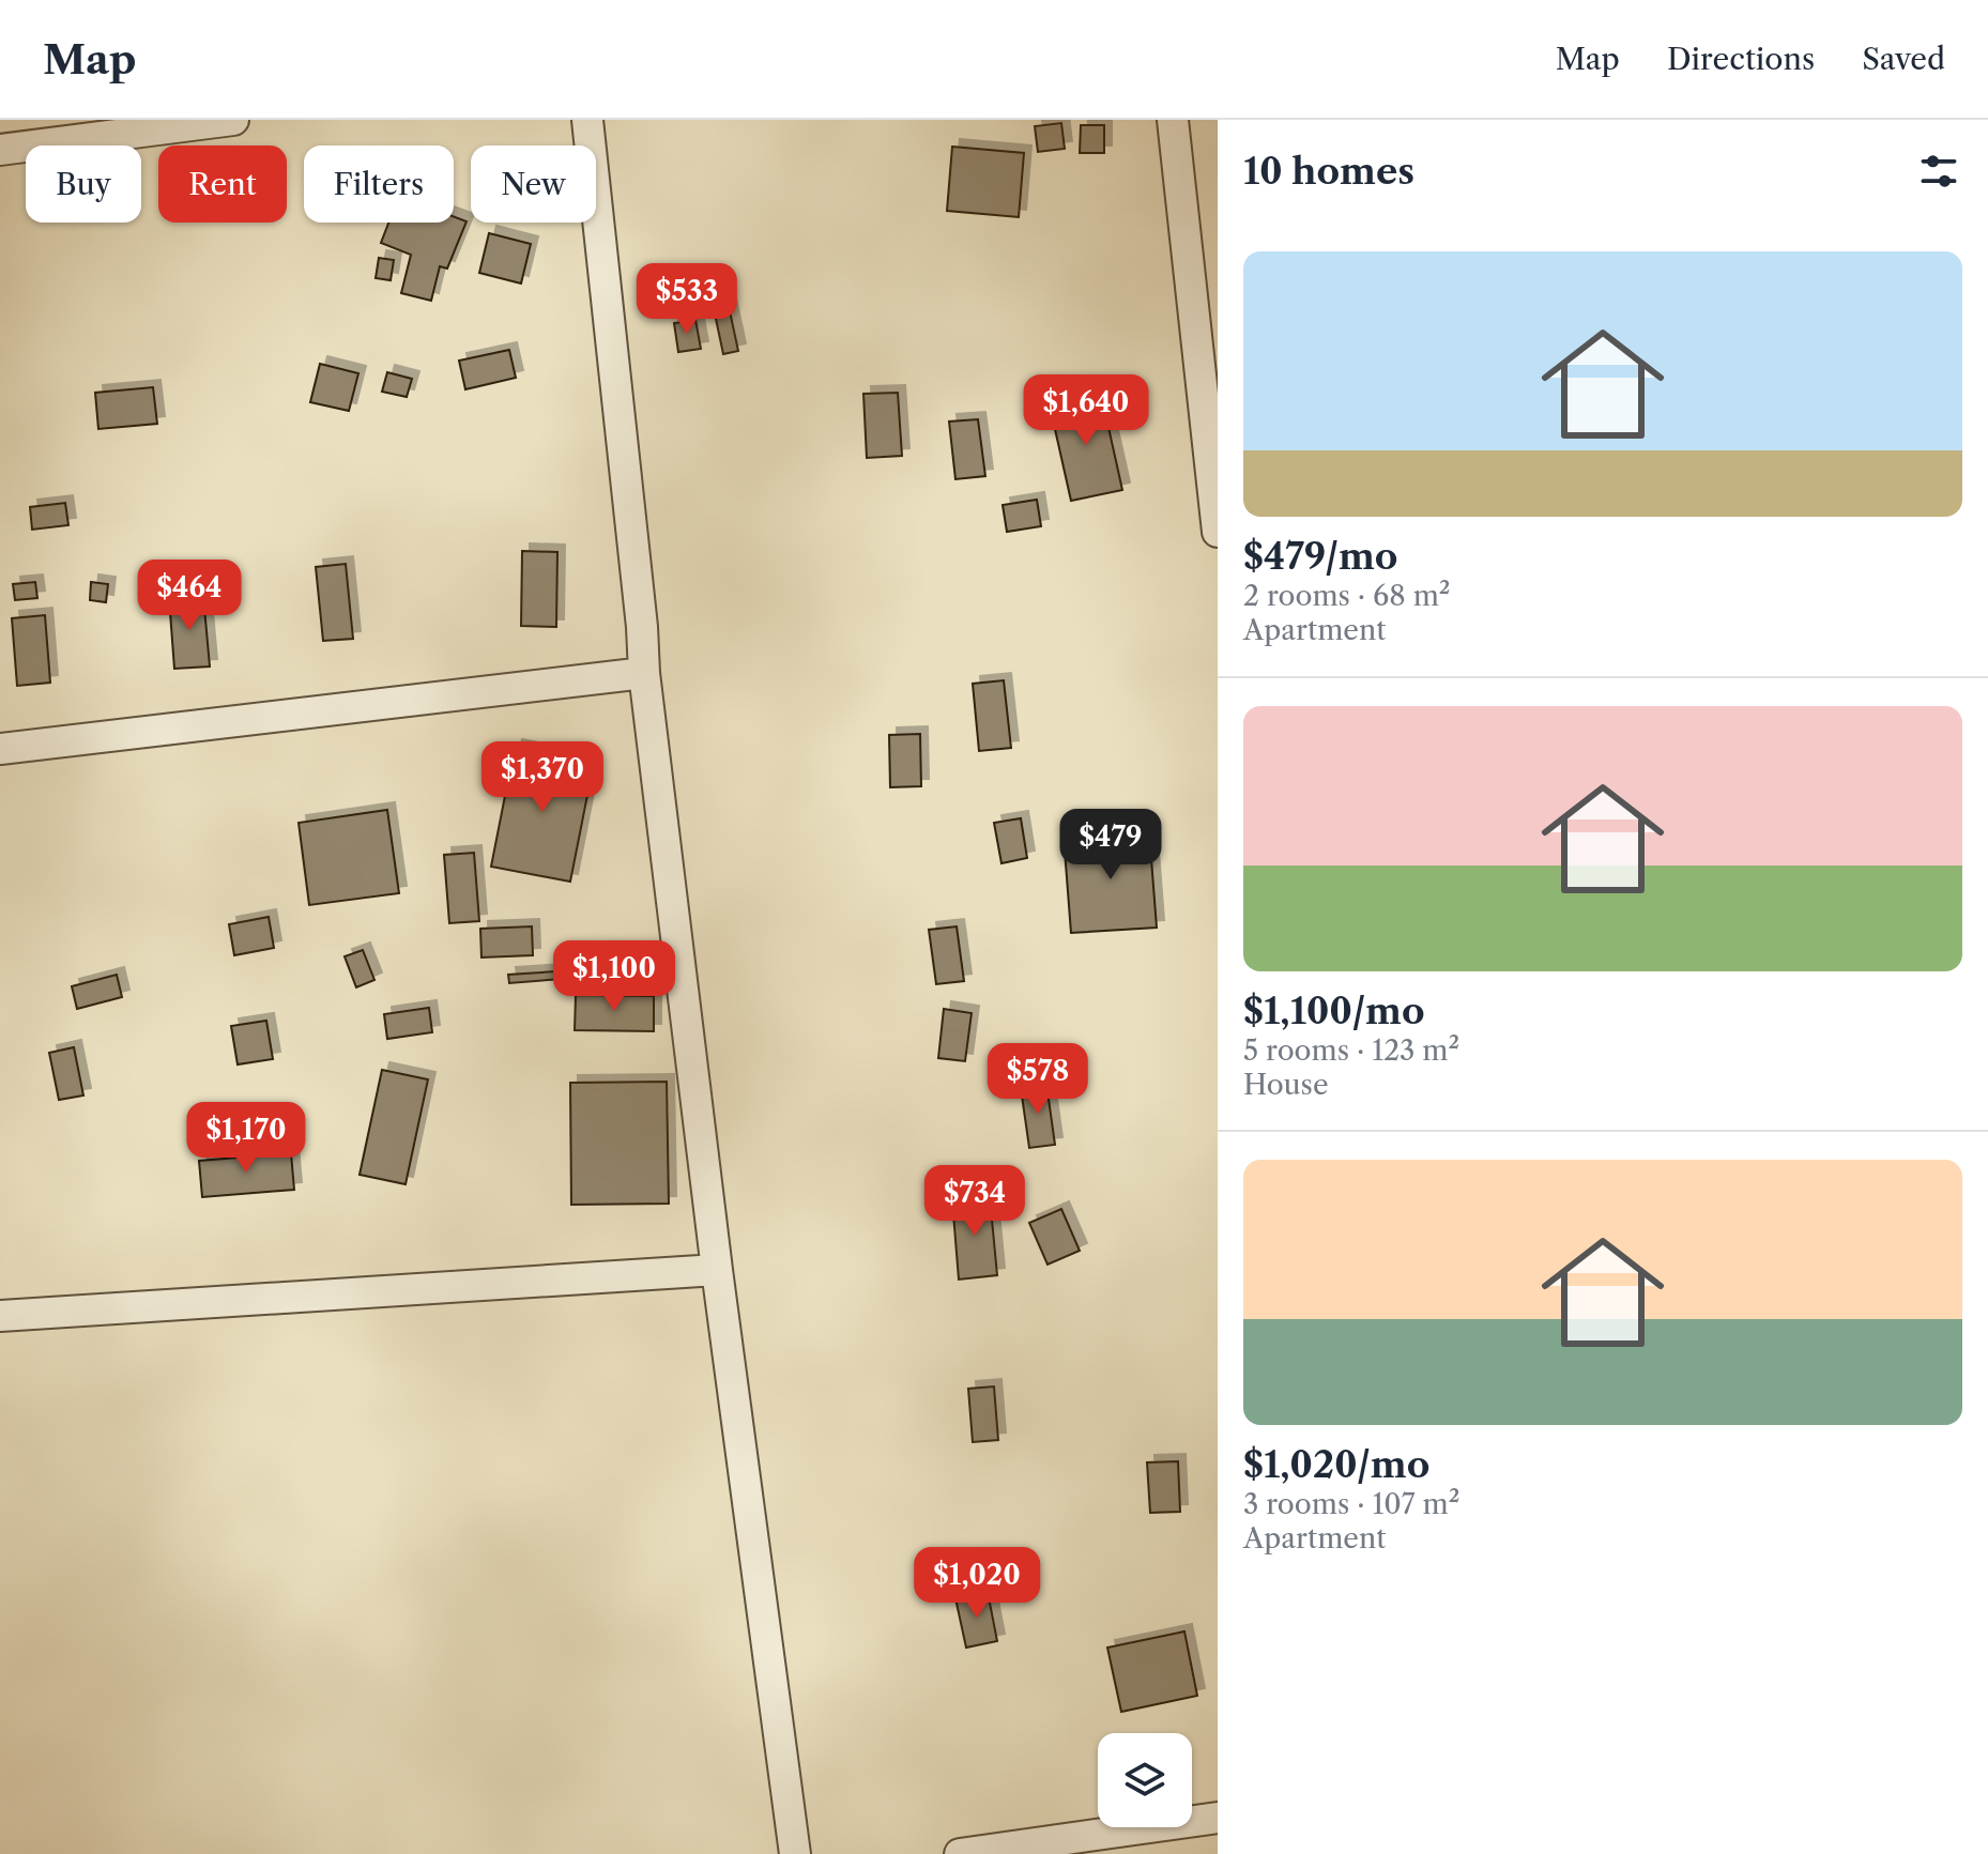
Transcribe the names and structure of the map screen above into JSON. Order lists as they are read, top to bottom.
{
  "page": {
    "header": "Map",
    "nav": ["Map", "Directions", "Saved"],
    "heading": "10 homes",
    "chip": [
      "Buy",
      "Rent",
      "Filters",
      "New"
    ],
    "list": [
      {
        "name": "$479/mo",
        "note": "2 rooms · 68 m² · Apartment"
      },
      {
        "name": "$1,100/mo",
        "note": "5 rooms · 123 m² · House"
      },
      {
        "name": "$1,020/mo",
        "note": "3 rooms · 107 m² · Apartment"
      }
    ],
    "price": [
      "$533",
      "$1,640",
      "$464",
      "$1,370",
      "$479",
      "$1,100",
      "$578",
      "$1,170",
      "$734",
      "$1,020"
    ]
  }
}
